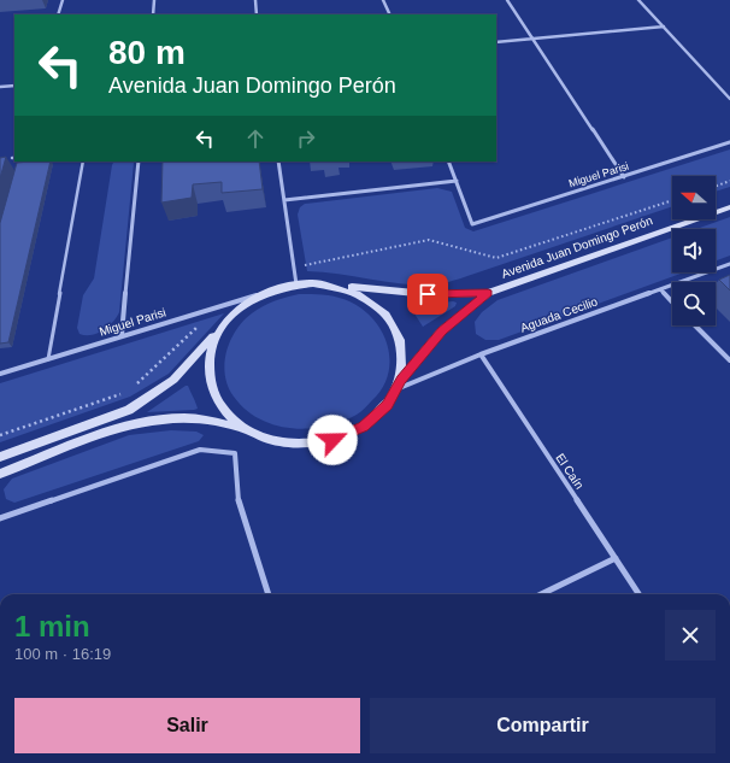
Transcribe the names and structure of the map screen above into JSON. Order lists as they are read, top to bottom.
{
  "streets": {
    "main road": ["Avenida Juan Domingo Perón"],
    "street": ["Miguel Parisi", "Aguada Cecilio", "El Caín"]
  },
  "crossings": [
    ["Miguel Parisi", "Avenida Juan Domingo Perón"],
    ["Avenida Juan Domingo Perón", "Aguada Cecilio"],
    ["Aguada Cecilio", "El Caín"]
  ],
  "north": "left",
  "page": {
    "turn": ["80 m", "Avenida Juan Domingo Perón"],
    "heading": ["1 min", "100 m · 16:19"],
    "buttons": ["Salir", "Compartir"]
  }
}
